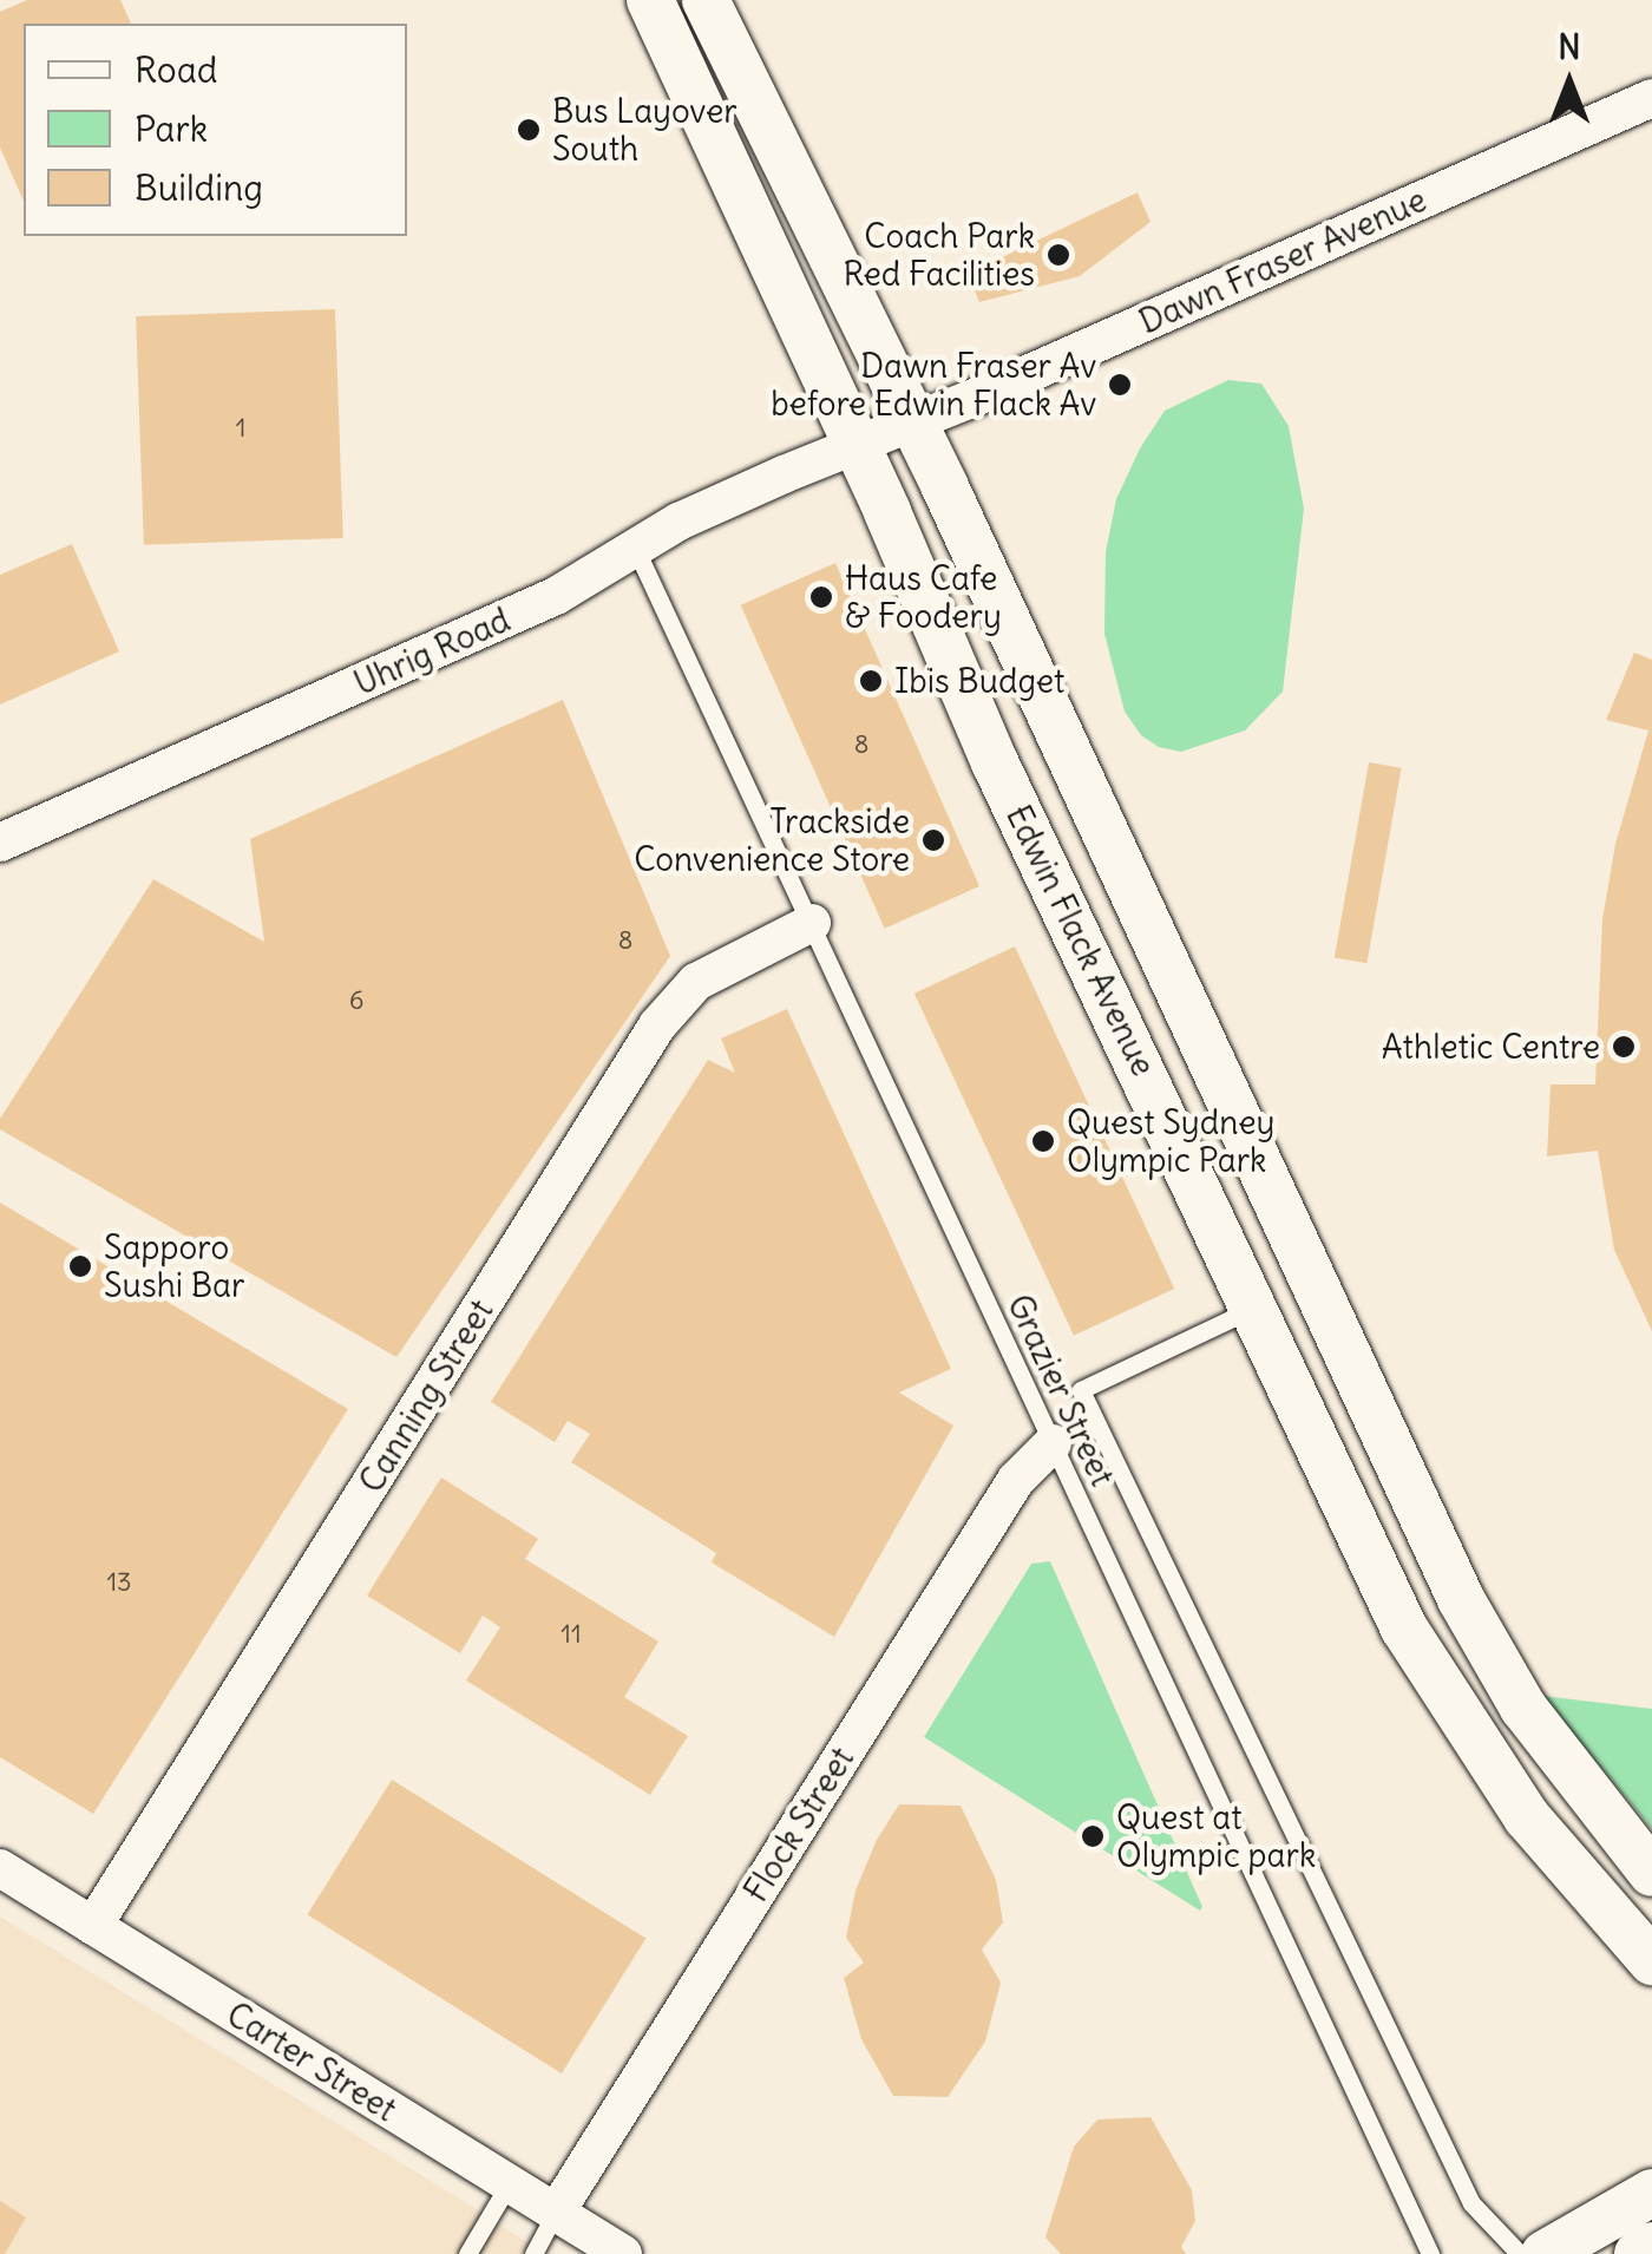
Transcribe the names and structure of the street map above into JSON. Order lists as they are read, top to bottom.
{
  "streets": {
    "street": [
      "Dawn Fraser Avenue",
      "Uhrig Road",
      "Edwin Flack Avenue",
      "Canning Street",
      "Flock Street",
      "Carter Street"
    ],
    "lane": ["Grazier Street"]
  },
  "crossings": [
    ["Dawn Fraser Avenue", "Uhrig Road"],
    ["Dawn Fraser Avenue", "Edwin Flack Avenue"],
    ["Uhrig Road", "Edwin Flack Avenue"],
    ["Uhrig Road", "Grazier Street"],
    ["Grazier Street", "Canning Street"],
    ["Grazier Street", "Flock Street"],
    ["Canning Street", "Carter Street"],
    ["Flock Street", "Carter Street"]
  ],
  "places": [
    "Bus Layover South",
    "Coach Park Red Facilities",
    "Dawn Fraser Av before Edwin Flack Av",
    "Haus Cafe & Foodery",
    "Ibis Budget",
    "Trackside Convenience Store",
    "Athletic Centre",
    "Quest Sydney Olympic Park",
    "Sapporo Sushi Bar",
    "Quest at Olympic park"
  ],
  "house_numbers": [
    "1",
    "8",
    "8",
    "6",
    "13",
    "11"
  ],
  "legend": ["Road", "Park", "Building"],
  "north": "top"
}
